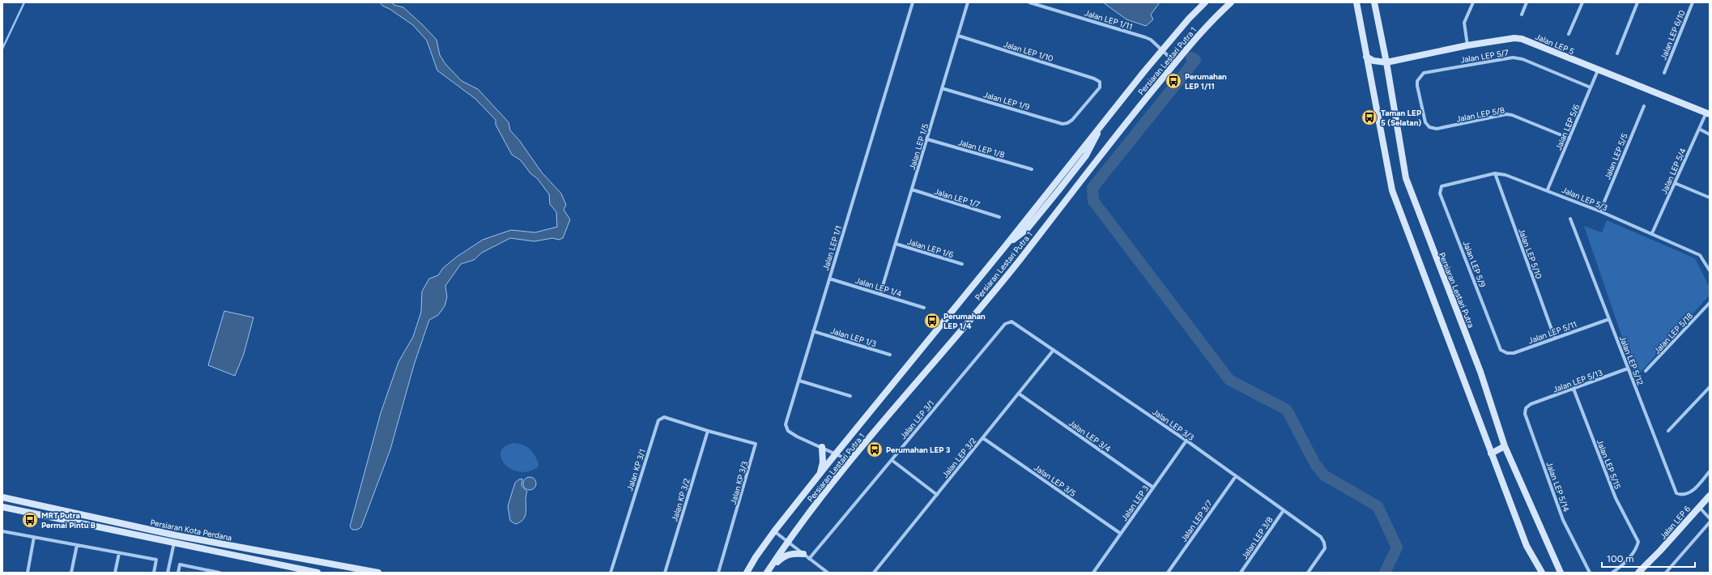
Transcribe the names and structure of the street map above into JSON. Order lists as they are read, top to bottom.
{
  "streets": {
    "street": [
      "Jalan LEP 1/11",
      "Jalan LEP 6/10",
      "Jalan LEP 5",
      "Jalan LEP 1/10",
      "Jalan LEP 5/7",
      "Persiaran Lestari Putra 1",
      "Jalan LEP 1/9",
      "Jalan LEP 5/8",
      "Jalan LEP 5/6",
      "Jalan LEP 1/5",
      "Jalan LEP 1/8",
      "Jalan LEP 5/5",
      "Jalan LEP 5/4",
      "Jalan LEP 1/7",
      "Jalan LEP 5/3",
      "Jalan LEP 1/1",
      "Jalan LEP 1/6",
      "Jalan LEP 5/10",
      "Jalan LEP 5/9",
      "Jalan LEP 1/4",
      "Persiaran Lestari Putra",
      "Jalan LEP 5/11",
      "Jalan LEP 5/18",
      "Jalan LEP 1/3",
      "Jalan LEP 5/12",
      "Jalan LEP 5/13",
      "Jalan LEP 3/1",
      "Jalan LEP 3/3",
      "Jalan LEP 3/4",
      "Jalan LEP 3/2",
      "Jalan LEP 5/15",
      "Jalan KP 3/1",
      "Jalan LEP 3/5",
      "Jalan KP 3/3",
      "Jalan LEP 5/14",
      "Jalan KP 3/2",
      "Jalan LEP 3",
      "Jalan LEP 3/7",
      "Jalan LEP 6",
      "Persiaran Kota Perdana",
      "Jalan LEP 3/8"
    ]
  },
  "crossings": [
    ["Jalan LEP 1/11", "Persiaran Lestari Putra 1"],
    ["Jalan LEP 5", "Jalan LEP 5/6"],
    ["Jalan LEP 5", "Jalan LEP 5/4"],
    ["Jalan LEP 5", "Persiaran Lestari Putra"],
    ["Jalan LEP 1/10", "Jalan LEP 1/9"],
    ["Jalan LEP 1/10", "Jalan LEP 1/5"],
    ["Jalan LEP 5/7", "Jalan LEP 5/8"],
    ["Jalan LEP 5/7", "Jalan LEP 5/6"],
    ["Persiaran Lestari Putra 1", "Jalan LEP 1/1"],
    ["Jalan LEP 1/9", "Jalan LEP 1/5"],
    ["Jalan LEP 5/8", "Jalan LEP 5/6"],
    ["Jalan LEP 5/6", "Jalan LEP 5/3"],
    ["Jalan LEP 1/5", "Jalan LEP 1/8"],
    ["Jalan LEP 1/5", "Jalan LEP 1/7"],
    ["Jalan LEP 1/5", "Jalan LEP 1/6"],
    ["Jalan LEP 1/5", "Jalan LEP 1/4"],
    ["Jalan LEP 5/5", "Jalan LEP 5/3"],
    ["Jalan LEP 5/4", "Jalan LEP 5/3"],
    ["Jalan LEP 5/3", "Jalan LEP 5/10"],
    ["Jalan LEP 5/3", "Jalan LEP 5/9"],
    ["Jalan LEP 1/1", "Jalan LEP 1/4"],
    ["Jalan LEP 1/1", "Jalan LEP 1/3"],
    ["Jalan LEP 5/10", "Jalan LEP 5/11"],
    ["Jalan LEP 5/9", "Jalan LEP 5/11"],
    ["Jalan LEP 5/11", "Jalan LEP 5/12"],
    ["Jalan LEP 5/12", "Jalan LEP 5/13"],
    ["Jalan LEP 5/13", "Jalan LEP 5/15"],
    ["Jalan LEP 5/13", "Jalan LEP 5/14"],
    ["Jalan LEP 3/1", "Jalan LEP 3/3"],
    ["Jalan LEP 3/3", "Jalan LEP 3/2"],
    ["Jalan LEP 3/3", "Jalan LEP 3"],
    ["Jalan LEP 3/3", "Jalan LEP 3/7"],
    ["Jalan LEP 3/3", "Jalan LEP 3/8"],
    ["Jalan LEP 3/4", "Jalan LEP 3/2"],
    ["Jalan LEP 3/4", "Jalan LEP 3"],
    ["Jalan LEP 3/2", "Jalan LEP 3/5"],
    ["Jalan KP 3/1", "Jalan KP 3/3"],
    ["Jalan KP 3/1", "Jalan KP 3/2"],
    ["Jalan LEP 3/5", "Jalan LEP 3"],
    ["Jalan KP 3/3", "Jalan KP 3/2"]
  ],
  "places": {
    "bus stop": [
      "Perumahan LEP 1/11",
      "Taman LEP 5 (Selatan)",
      "Perumahan LEP 1/4",
      "Perumahan LEP 3",
      "MRT Putra Permai Pintu B"
    ]
  },
  "scale_bar": "100 m"
}
